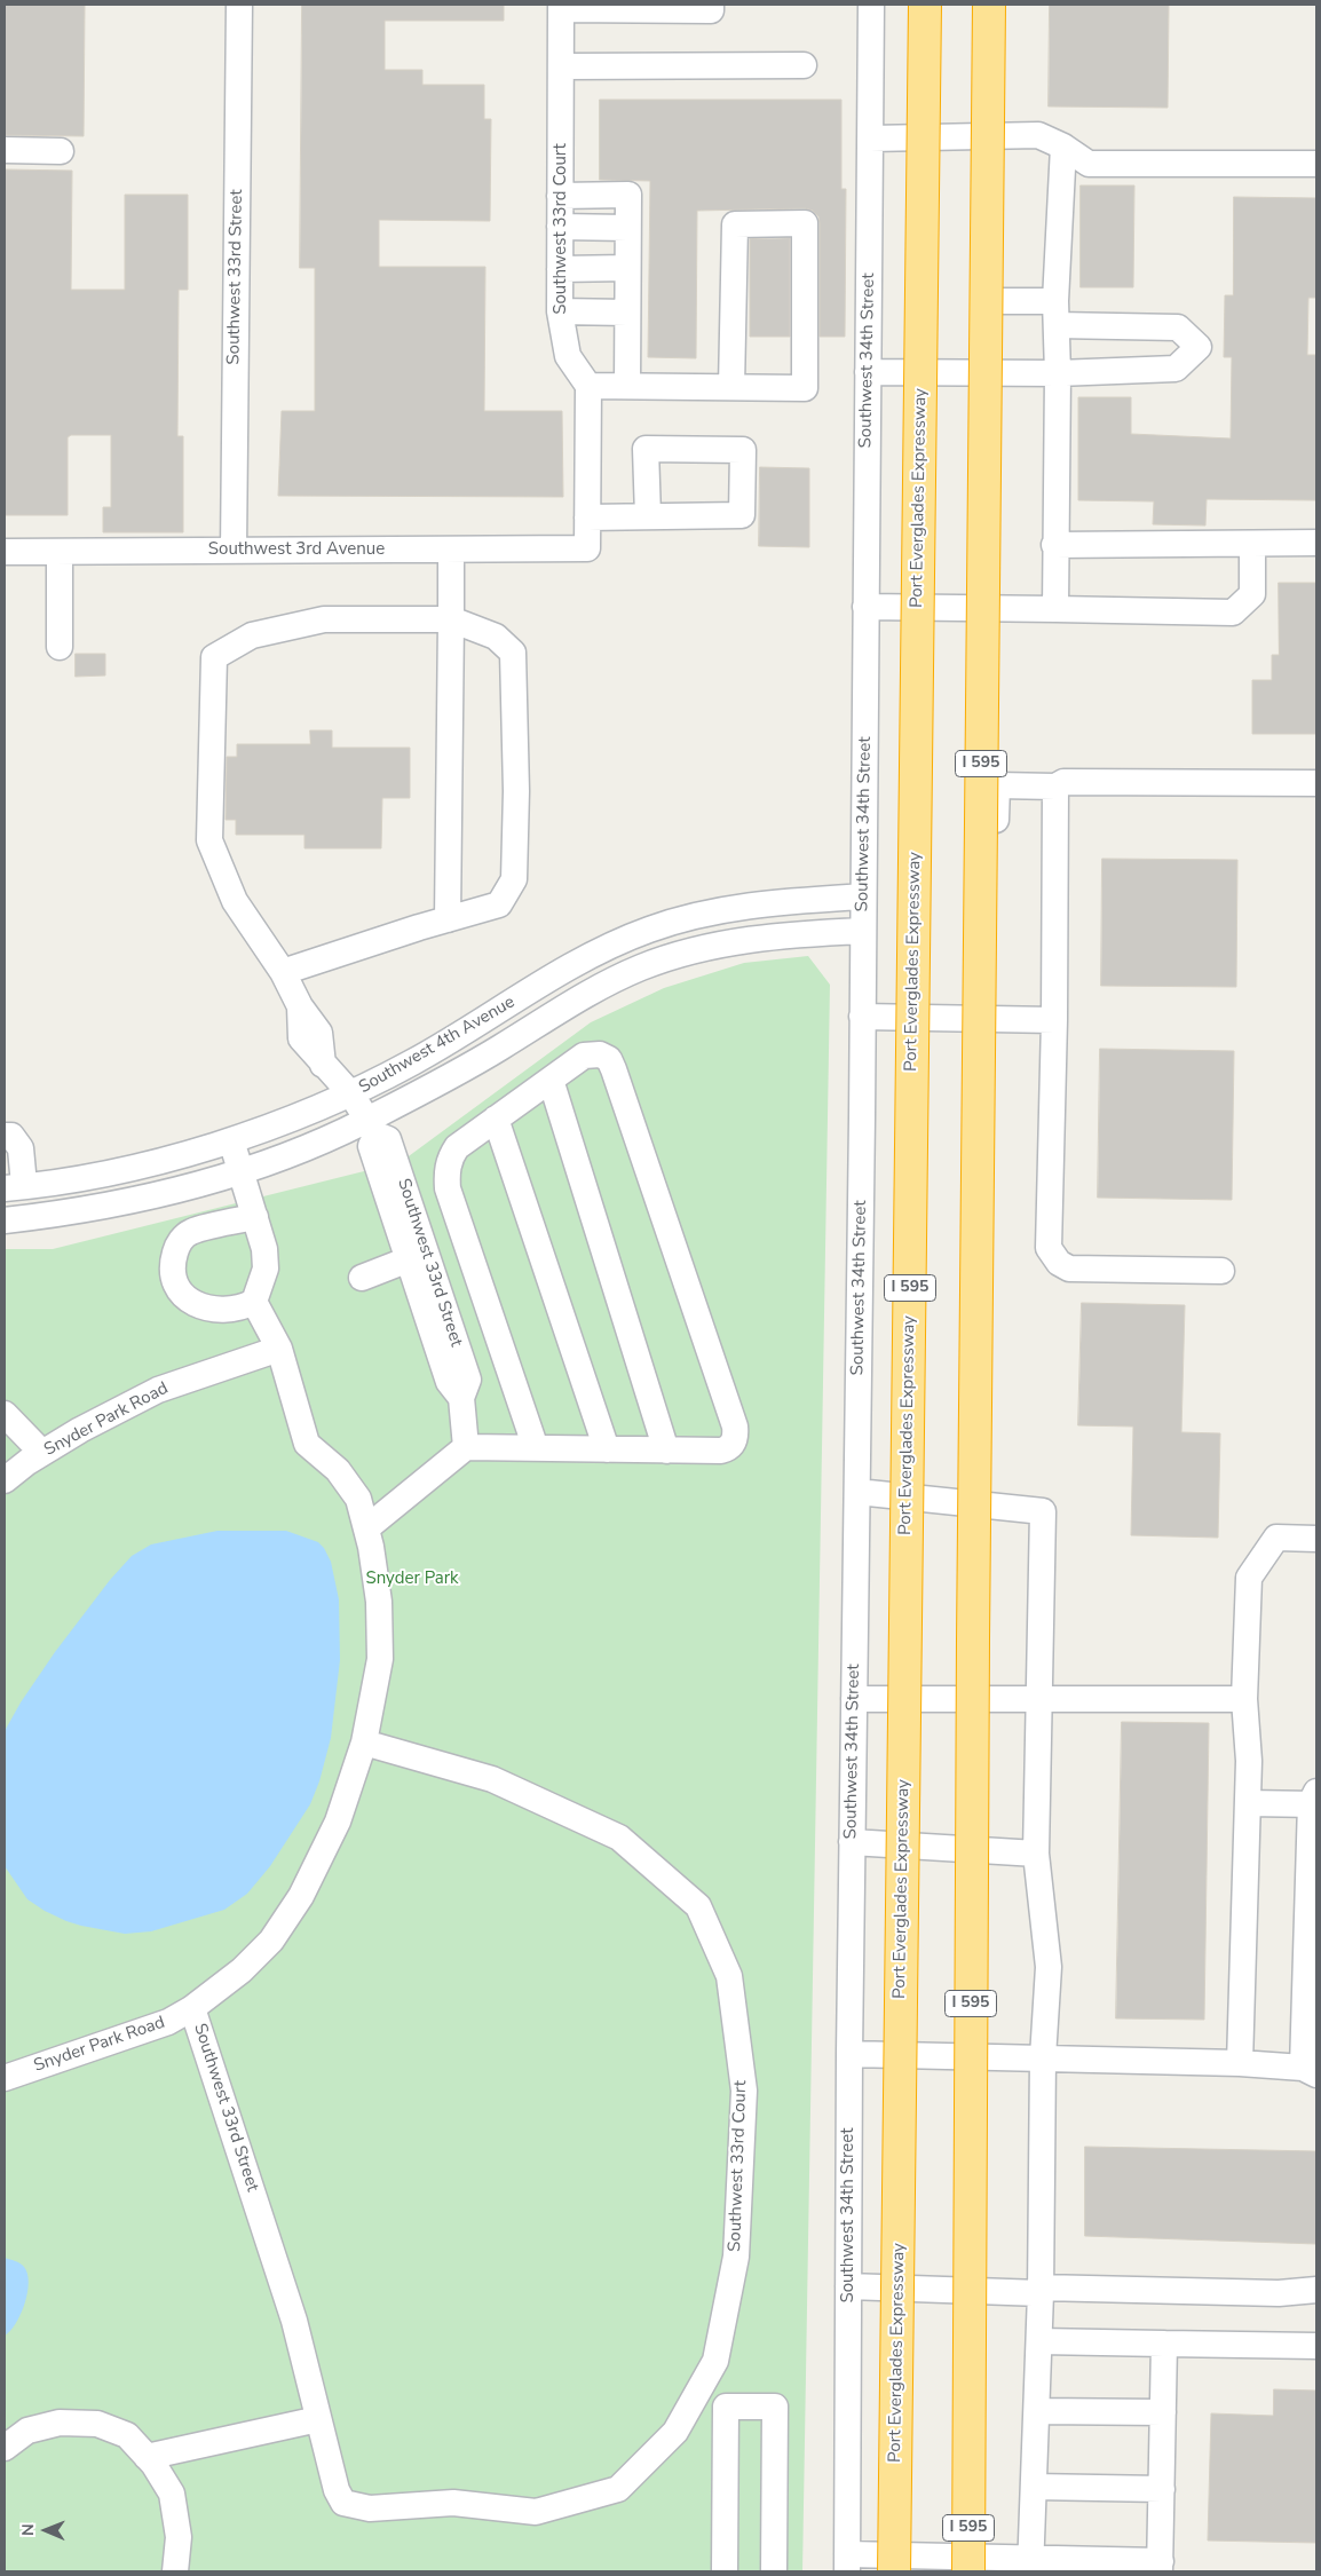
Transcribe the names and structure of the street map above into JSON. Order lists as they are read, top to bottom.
{
  "streets": {
    "highway": ["Port Everglades Expressway", "I 595"],
    "street": [
      "Southwest 33rd Court",
      "Southwest 33rd Street",
      "Southwest 34th Street",
      "Southwest 3rd Avenue",
      "Southwest 4th Avenue",
      "Snyder Park Road"
    ]
  },
  "crossings": [
    ["Southwest 33rd Court", "Southwest 33rd Street"],
    ["Southwest 33rd Street", "Southwest 3rd Avenue"],
    ["Southwest 33rd Street", "Southwest 4th Avenue"],
    ["Southwest 33rd Street", "Snyder Park Road"],
    ["Southwest 34th Street", "Southwest 4th Avenue"]
  ],
  "parks": ["Snyder Park"],
  "north": "left"
}
